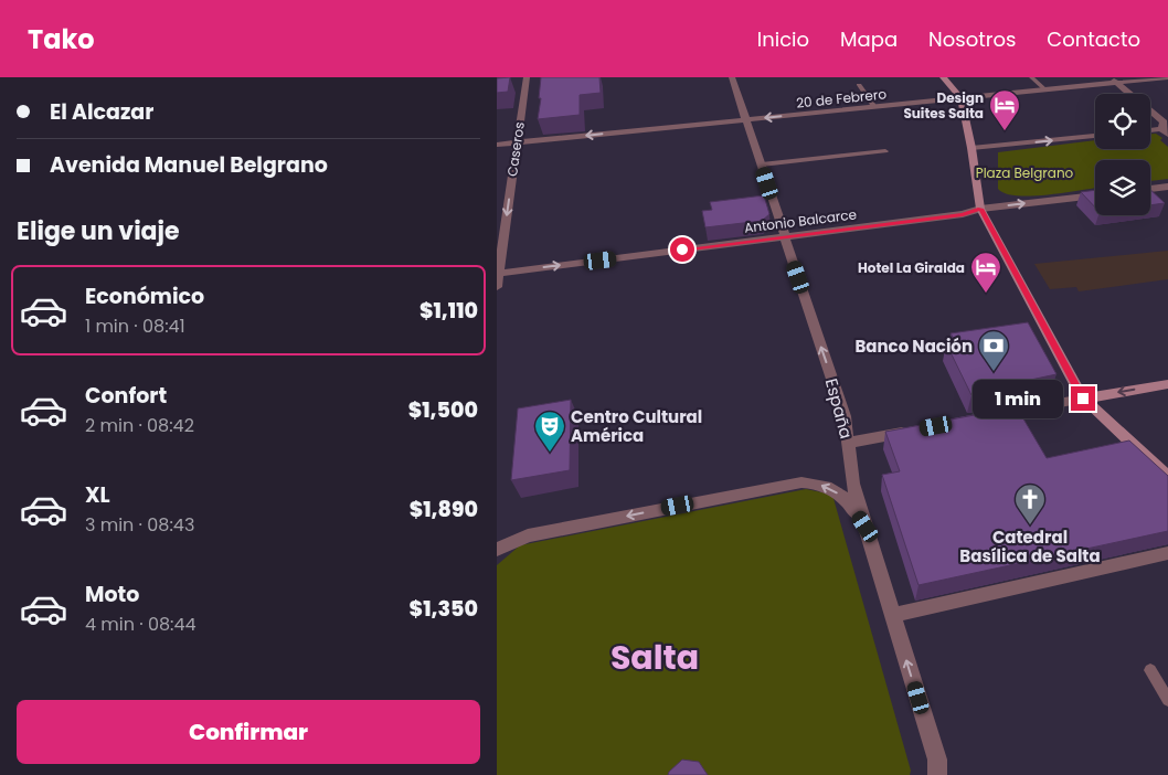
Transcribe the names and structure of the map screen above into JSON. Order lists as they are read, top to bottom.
{
  "streets": {
    "street": [
      "20 de Febrero",
      "Caseros",
      "Antonio Balcarce",
      "España"
    ]
  },
  "crossings": [
    ["20 de Febrero", "Caseros"],
    ["20 de Febrero", "España"],
    ["Caseros", "Antonio Balcarce"],
    ["Antonio Balcarce", "España"]
  ],
  "one_way": [
    "20 de Febrero",
    "Caseros",
    "Antonio Balcarce",
    "España"
  ],
  "districts": ["Salta"],
  "parks": ["Plaza Belgrano"],
  "places": {
    "hotel": ["Design Suites Salta", "Hotel La Giralda"],
    "bank": ["Banco Nación"],
    "theatre": ["Centro Cultural América"],
    "church": ["Catedral Basílica de Salta"]
  },
  "page": {
    "header": "Tako",
    "nav": [
      "Inicio",
      "Mapa",
      "Nosotros",
      "Contacto"
    ],
    "banner": ["El Alcazar", "Avenida Manuel Belgrano"],
    "heading": "Elige un viaje",
    "list": [
      {
        "name": "Económico",
        "note": "1 min · 08:41",
        "value": "$1,110"
      },
      {
        "name": "Confort",
        "note": "2 min · 08:42",
        "value": "$1,500"
      },
      {
        "name": "XL",
        "note": "3 min · 08:43",
        "value": "$1,890"
      },
      {
        "name": "Moto",
        "note": "4 min · 08:44",
        "value": "$1,350"
      }
    ],
    "bubble": "1 min",
    "buttons": "Confirmar"
  }
}
